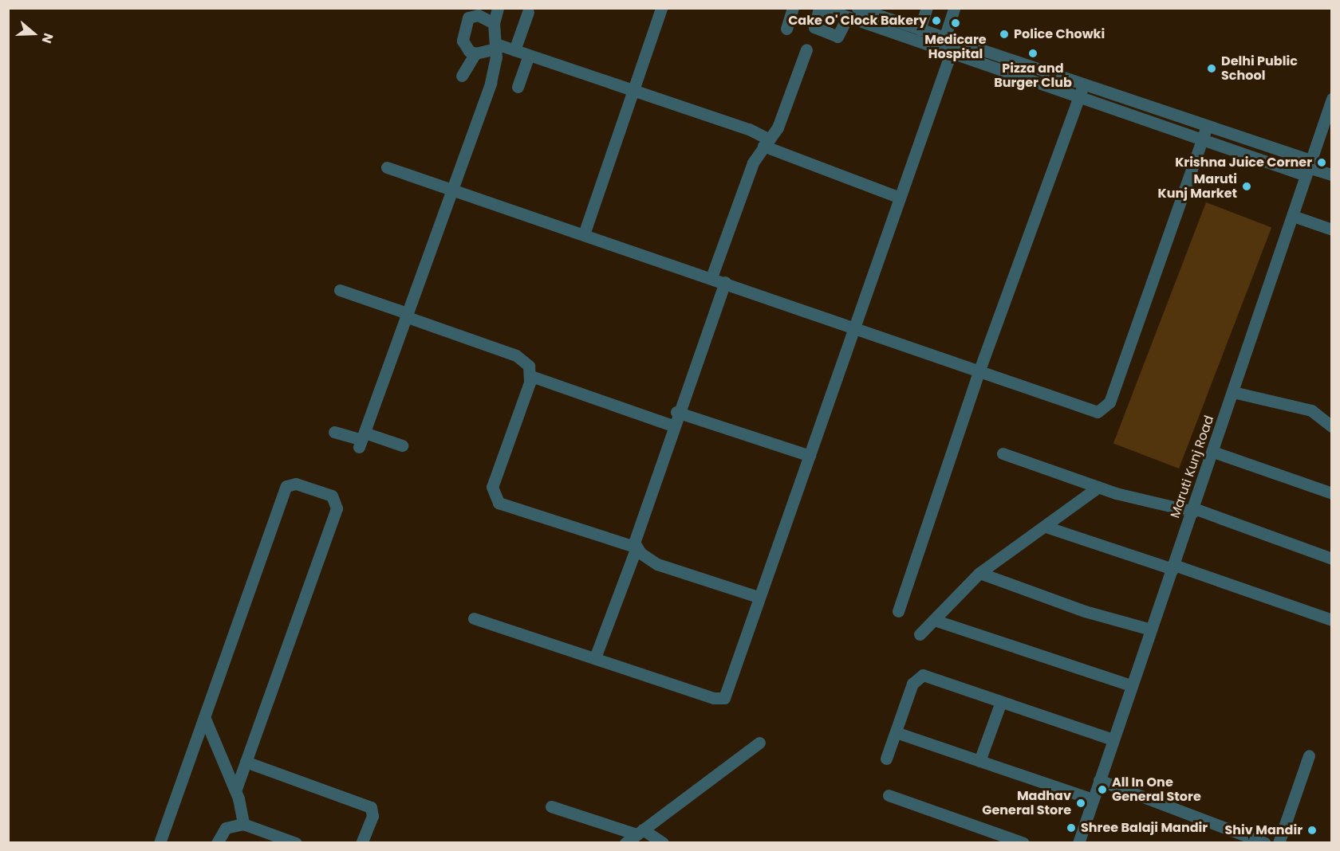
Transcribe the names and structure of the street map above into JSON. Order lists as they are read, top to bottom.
{
  "streets": {
    "street": ["Maruti Kunj Road"]
  },
  "places": [
    "Cake O' Clock Bakery",
    "Medicare Hospital",
    "Police Chowki",
    "Pizza and Burger Club",
    "Delhi Public School",
    "Krishna Juice Corner",
    "Maruti Kunj Market",
    "All In One General Store",
    "Madhav General Store",
    "Shree Balaji Mandir",
    "Shiv Mandir"
  ],
  "north": "right"
}
